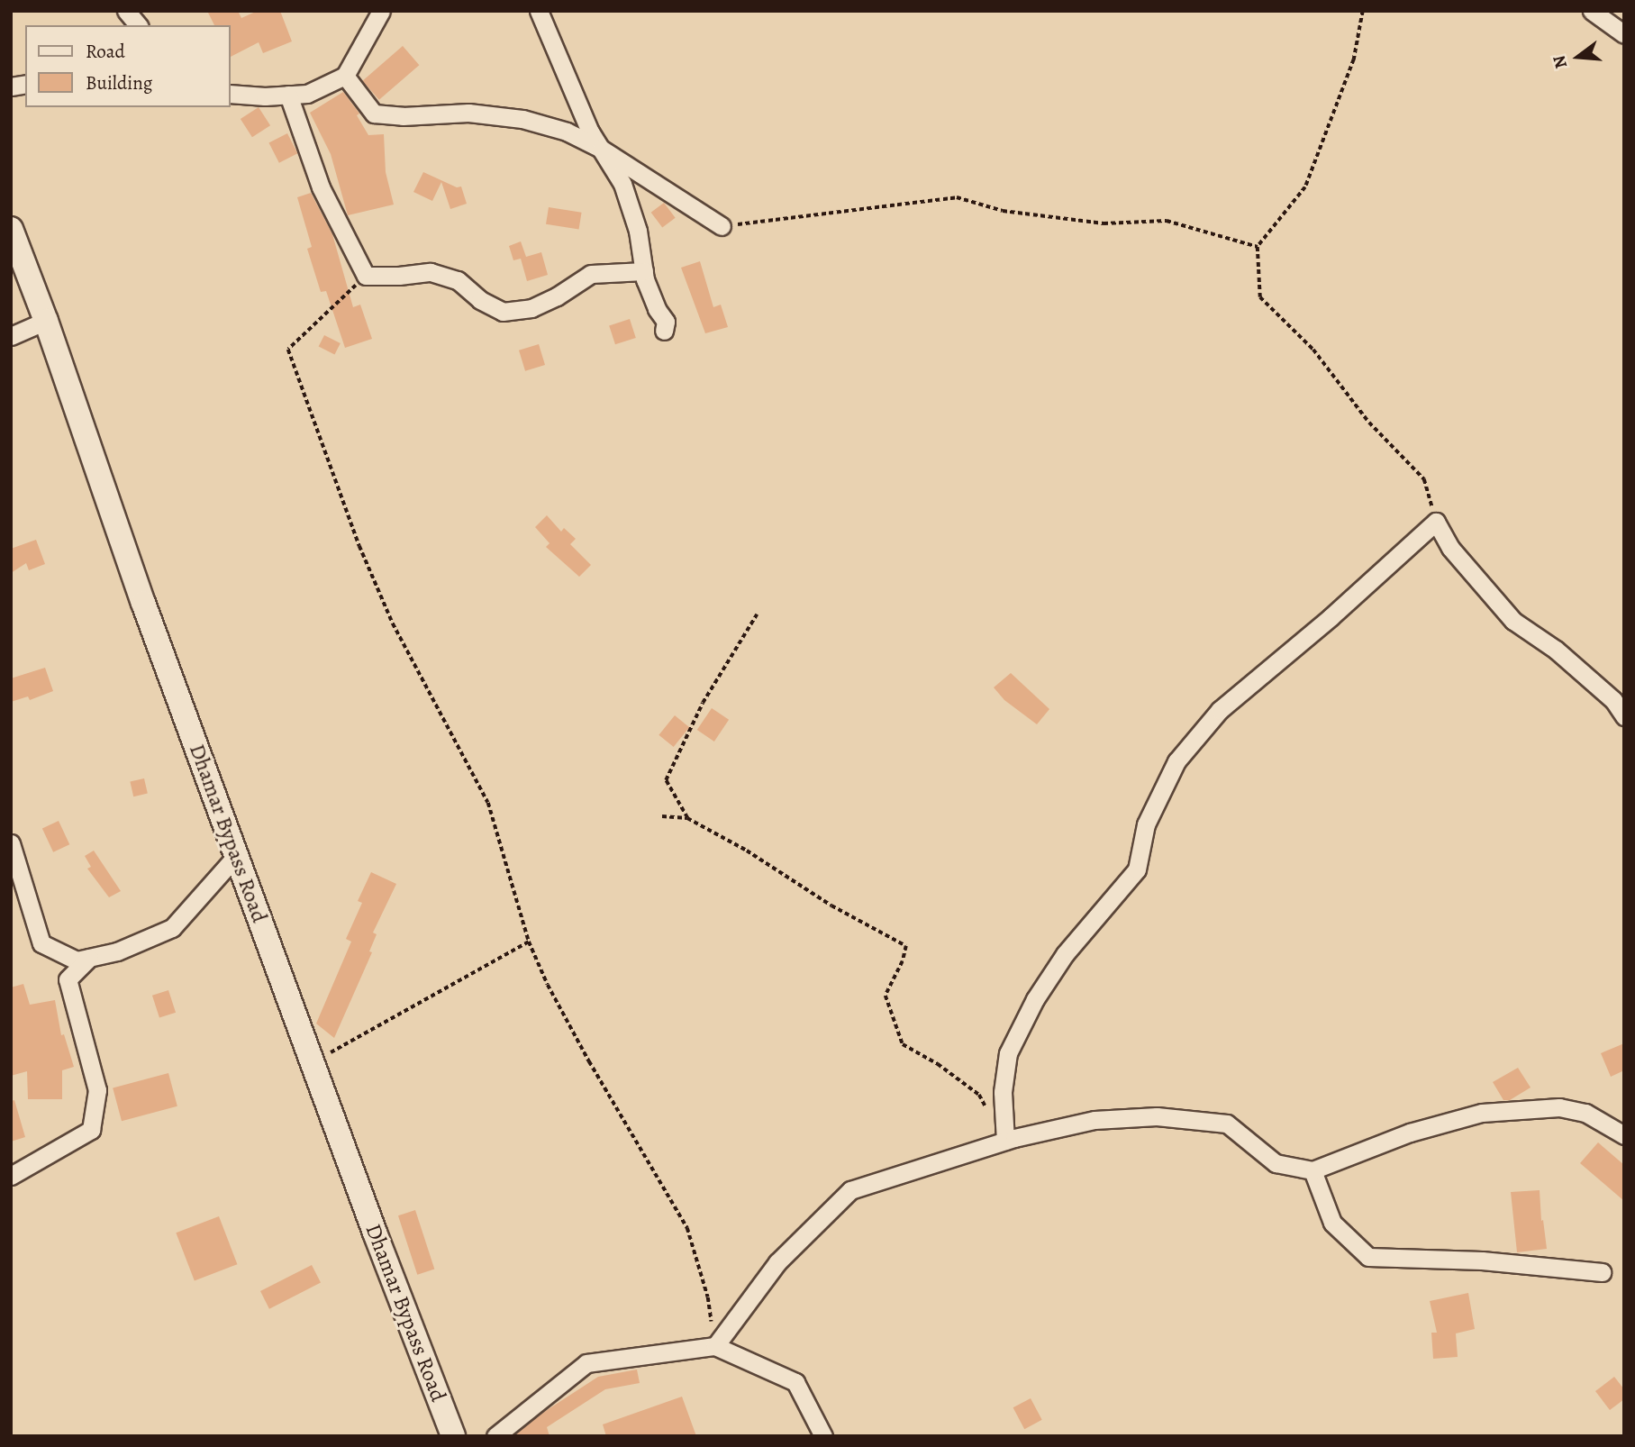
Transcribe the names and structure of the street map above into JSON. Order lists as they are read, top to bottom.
{
  "streets": {
    "main road": ["Dhamar Bypass Road"]
  },
  "legend": ["Road", "Building"],
  "north": "left"
}
